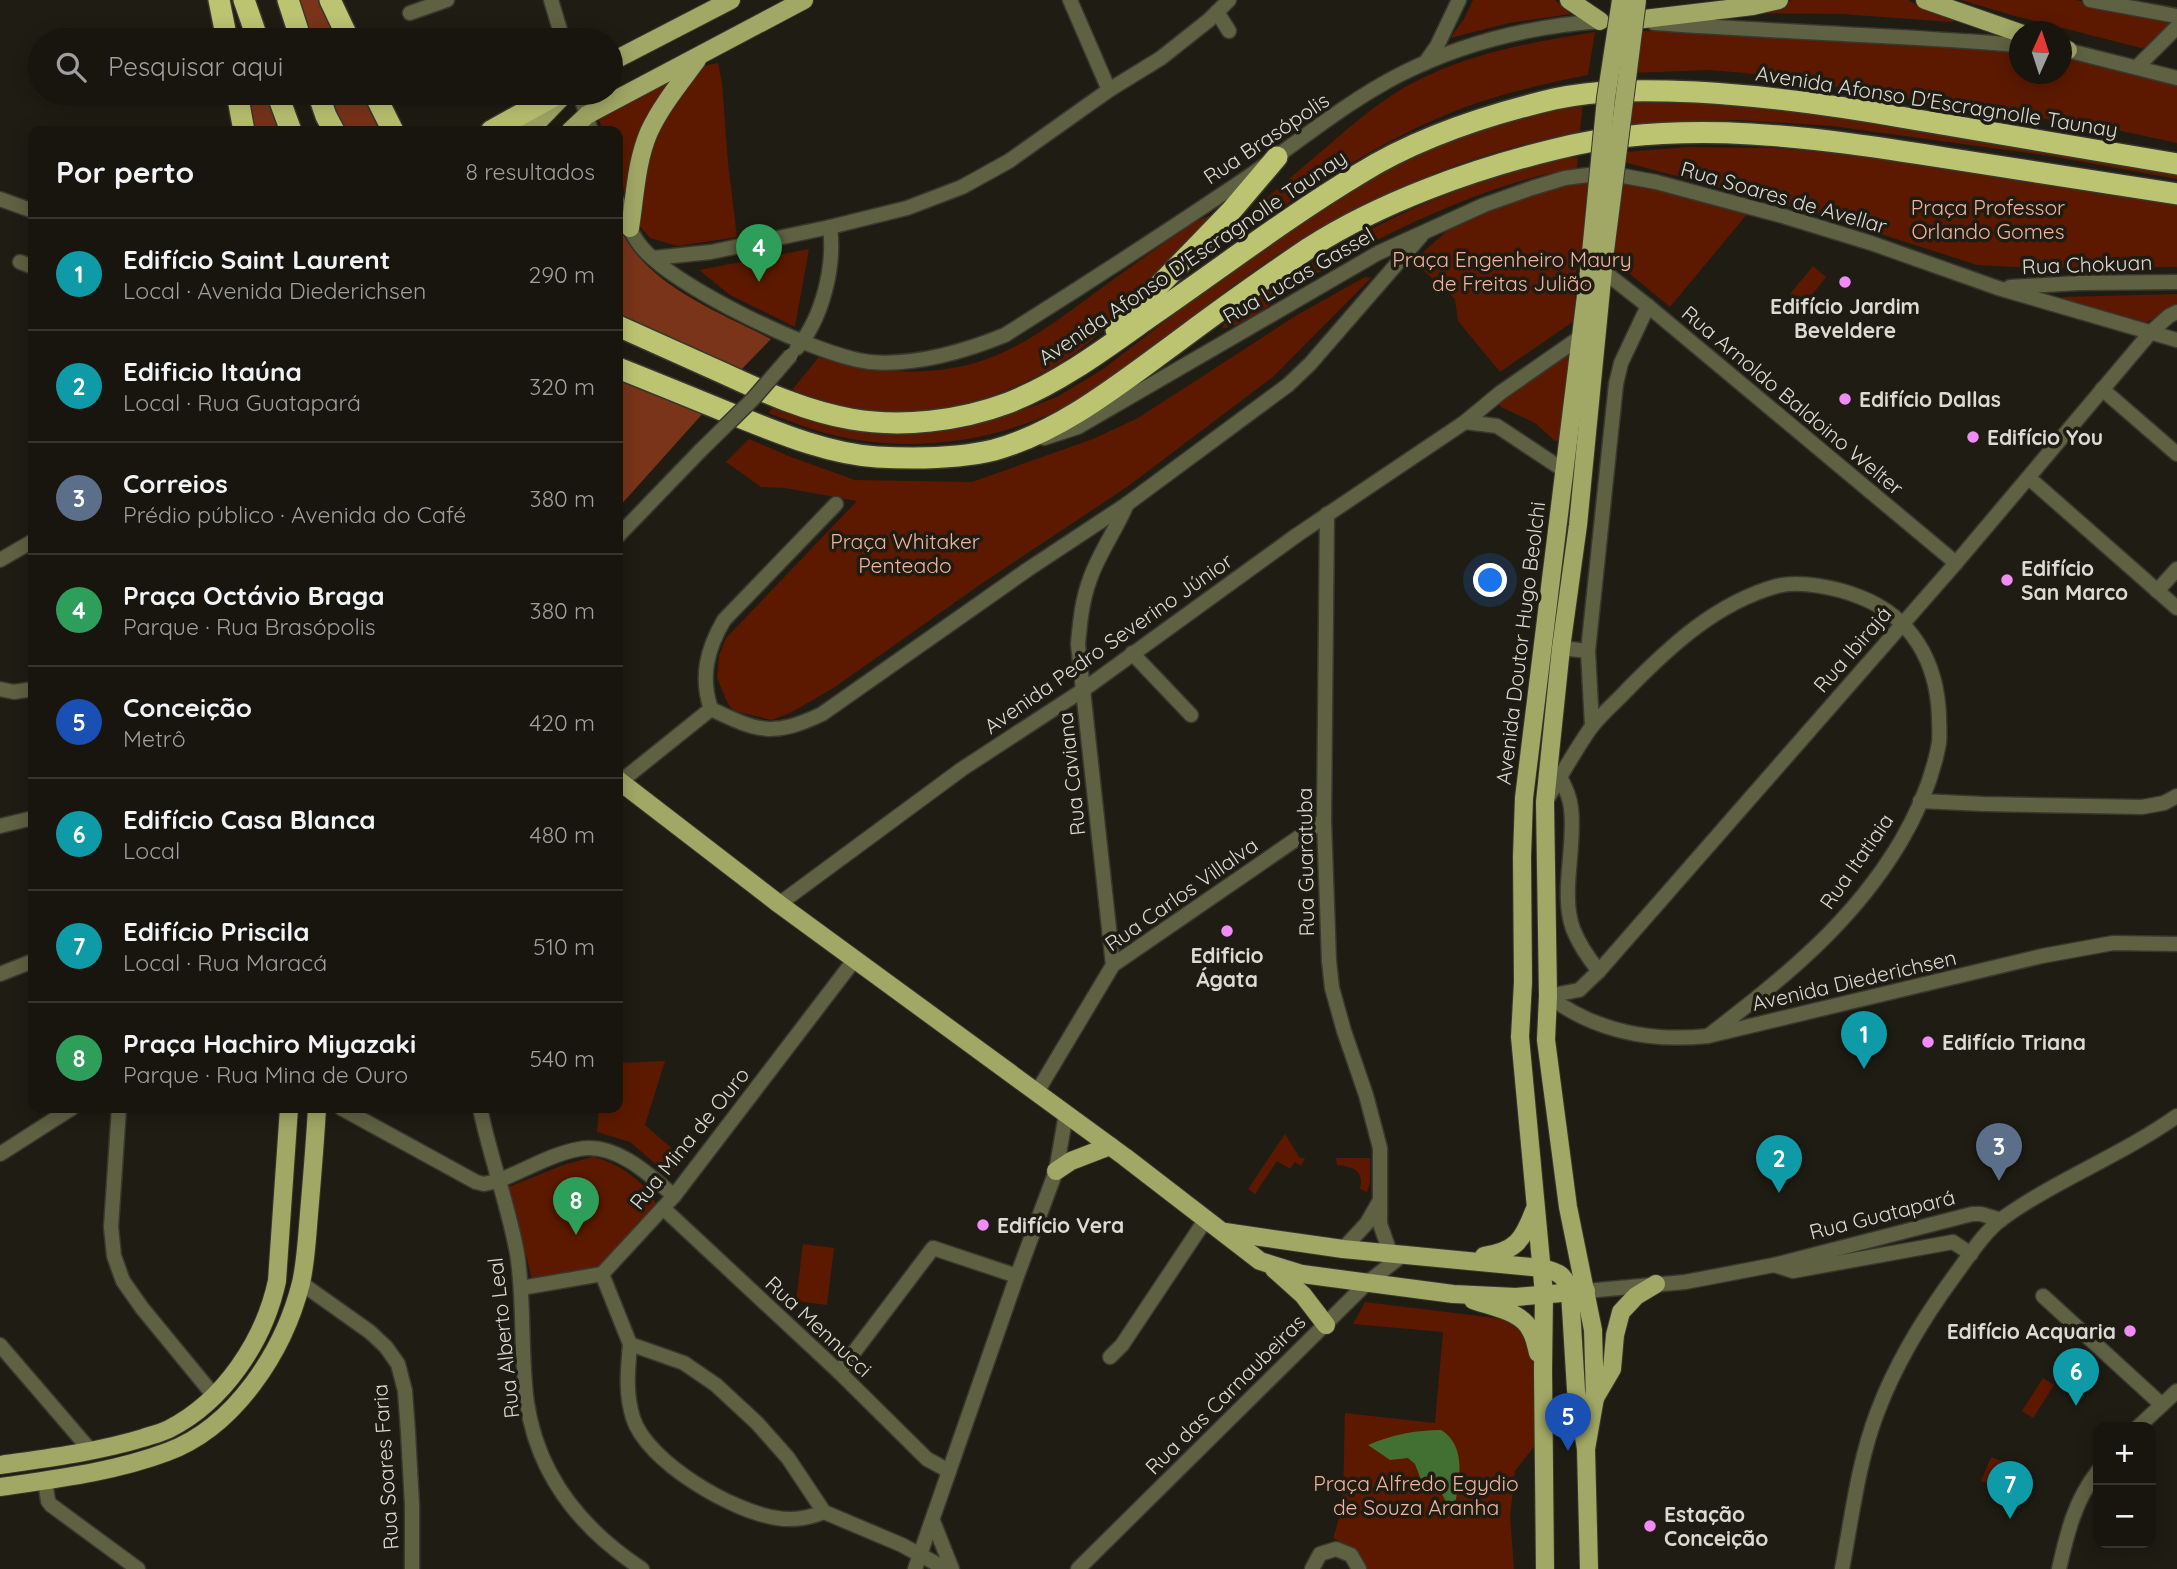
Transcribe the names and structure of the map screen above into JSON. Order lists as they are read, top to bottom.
{
  "streets": {
    "highway": ["Avenida Afonso D'Escragnolle Taunay"],
    "main road": ["Avenida Doutor Hugo Beolchi", "Rua Guatapará"],
    "street": [
      "Rua Brasópolis",
      "Rua Soares de Avellar",
      "Rua Chokuan",
      "Rua Lucas Gassel",
      "Rua Arnoldo Baldoino Welter",
      "Avenida Pedro Severino Júnior",
      "Rua Ibirajá",
      "Rua Caviana",
      "Rua Itatiaia",
      "Rua Guaratuba",
      "Rua Carlos Villalva",
      "Avenida Diederichsen",
      "Rua Mina de Ouro",
      "Rua Mennucci",
      "Rua Alberto Leal",
      "Rua das Carnaubeiras",
      "Rua Soares Faria"
    ]
  },
  "crossings": [
    ["Rua Soares de Avellar", "Rua Chokuan"],
    ["Rua Soares de Avellar", "Rua Lucas Gassel"],
    ["Rua Soares de Avellar", "Rua Ibirajá"],
    ["Rua Arnoldo Baldoino Welter", "Avenida Doutor Hugo Beolchi"],
    ["Rua Arnoldo Baldoino Welter", "Rua Ibirajá"],
    ["Avenida Pedro Severino Júnior", "Avenida Doutor Hugo Beolchi"],
    ["Avenida Pedro Severino Júnior", "Rua Caviana"],
    ["Avenida Pedro Severino Júnior", "Rua Guaratuba"],
    ["Avenida Doutor Hugo Beolchi", "Rua Ibirajá"],
    ["Avenida Doutor Hugo Beolchi", "Rua Itatiaia"],
    ["Avenida Doutor Hugo Beolchi", "Avenida Diederichsen"],
    ["Avenida Doutor Hugo Beolchi", "Rua Guatapará"],
    ["Rua Ibirajá", "Rua Itatiaia"],
    ["Rua Ibirajá", "Avenida Diederichsen"],
    ["Rua Caviana", "Rua Carlos Villalva"],
    ["Rua Itatiaia", "Avenida Diederichsen"],
    ["Rua Guaratuba", "Rua Carlos Villalva"],
    ["Rua Guaratuba", "Rua das Carnaubeiras"],
    ["Rua Mina de Ouro", "Rua Mennucci"]
  ],
  "parks": [
    "Praça Professor Orlando Gomes",
    "Praça Engenheiro Maury de Freitas Julião",
    "Praça Whitaker Penteado",
    "Praça Alfredo Egydio de Souza Aranha"
  ],
  "places": [
    "Edifício Jardim Beveldere",
    "Edifício Dallas",
    "Edifício You",
    "Edifício San Marco",
    "Edificio Ágata",
    "Edifício Triana",
    "Edifício Vera",
    "Edifício Acquaria",
    "Estação Conceição"
  ],
  "north": "top",
  "page": {
    "search": "Pesquisar aqui",
    "heading": ["Por perto", "8 resultados"],
    "list": [
      {
        "mark": "1",
        "name": "Edifício Saint Laurent",
        "note": "Local · Avenida Diederichsen",
        "value": "290 m"
      },
      {
        "mark": "2",
        "name": "Edificio Itaúna",
        "note": "Local · Rua Guatapará",
        "value": "320 m"
      },
      {
        "mark": "3",
        "name": "Correios",
        "note": "Prédio público · Avenida do Café",
        "value": "380 m"
      },
      {
        "mark": "4",
        "name": "Praça Octávio Braga",
        "note": "Parque · Rua Brasópolis",
        "value": "380 m"
      },
      {
        "mark": "5",
        "name": "Conceição",
        "note": "Metrô",
        "value": "420 m"
      },
      {
        "mark": "6",
        "name": "Edifício Casa Blanca",
        "note": "Local",
        "value": "480 m"
      },
      {
        "mark": "7",
        "name": "Edifício Priscila",
        "note": "Local · Rua Maracá",
        "value": "510 m"
      },
      {
        "mark": "8",
        "name": "Praça Hachiro Miyazaki",
        "note": "Parque · Rua Mina de Ouro",
        "value": "540 m"
      }
    ],
    "pins": [
      "4",
      "1",
      "3",
      "2",
      "8",
      "6",
      "5",
      "7"
    ],
    "map_buttons": ["+", "−"]
  }
}
